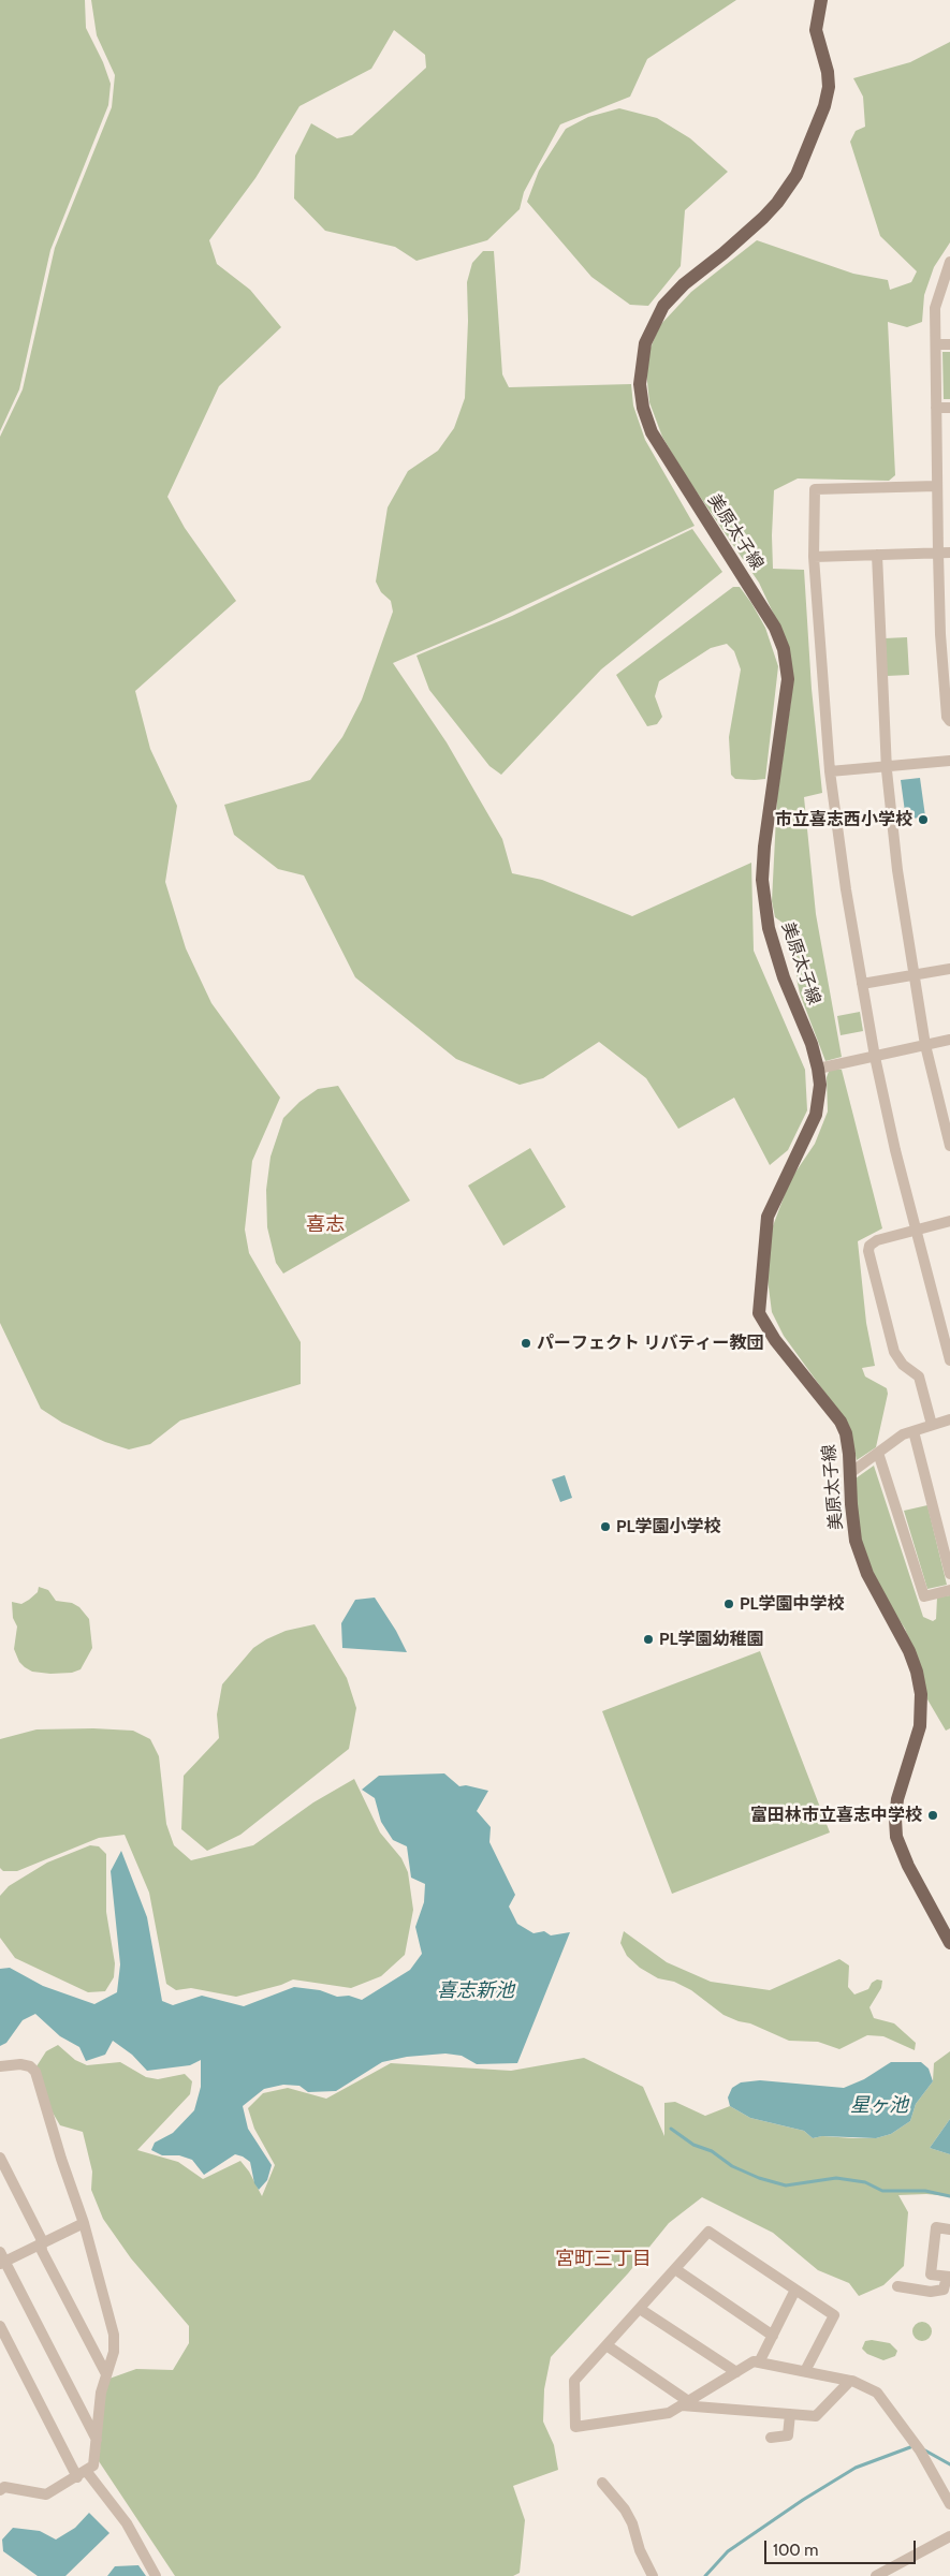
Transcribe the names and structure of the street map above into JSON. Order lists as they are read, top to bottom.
{
  "streets": {
    "main road": ["美原太子線"]
  },
  "districts": ["喜志", "宮町三丁目"],
  "water": ["喜志新池", "星ヶ池"],
  "places": [
    "市立喜志西小学校",
    "パーフェクト リバティー教団",
    "PL学園小学校",
    "PL学園中学校",
    "PL学園幼稚園",
    "富田林市立喜志中学校"
  ],
  "scale_bar": "100 m"
}
